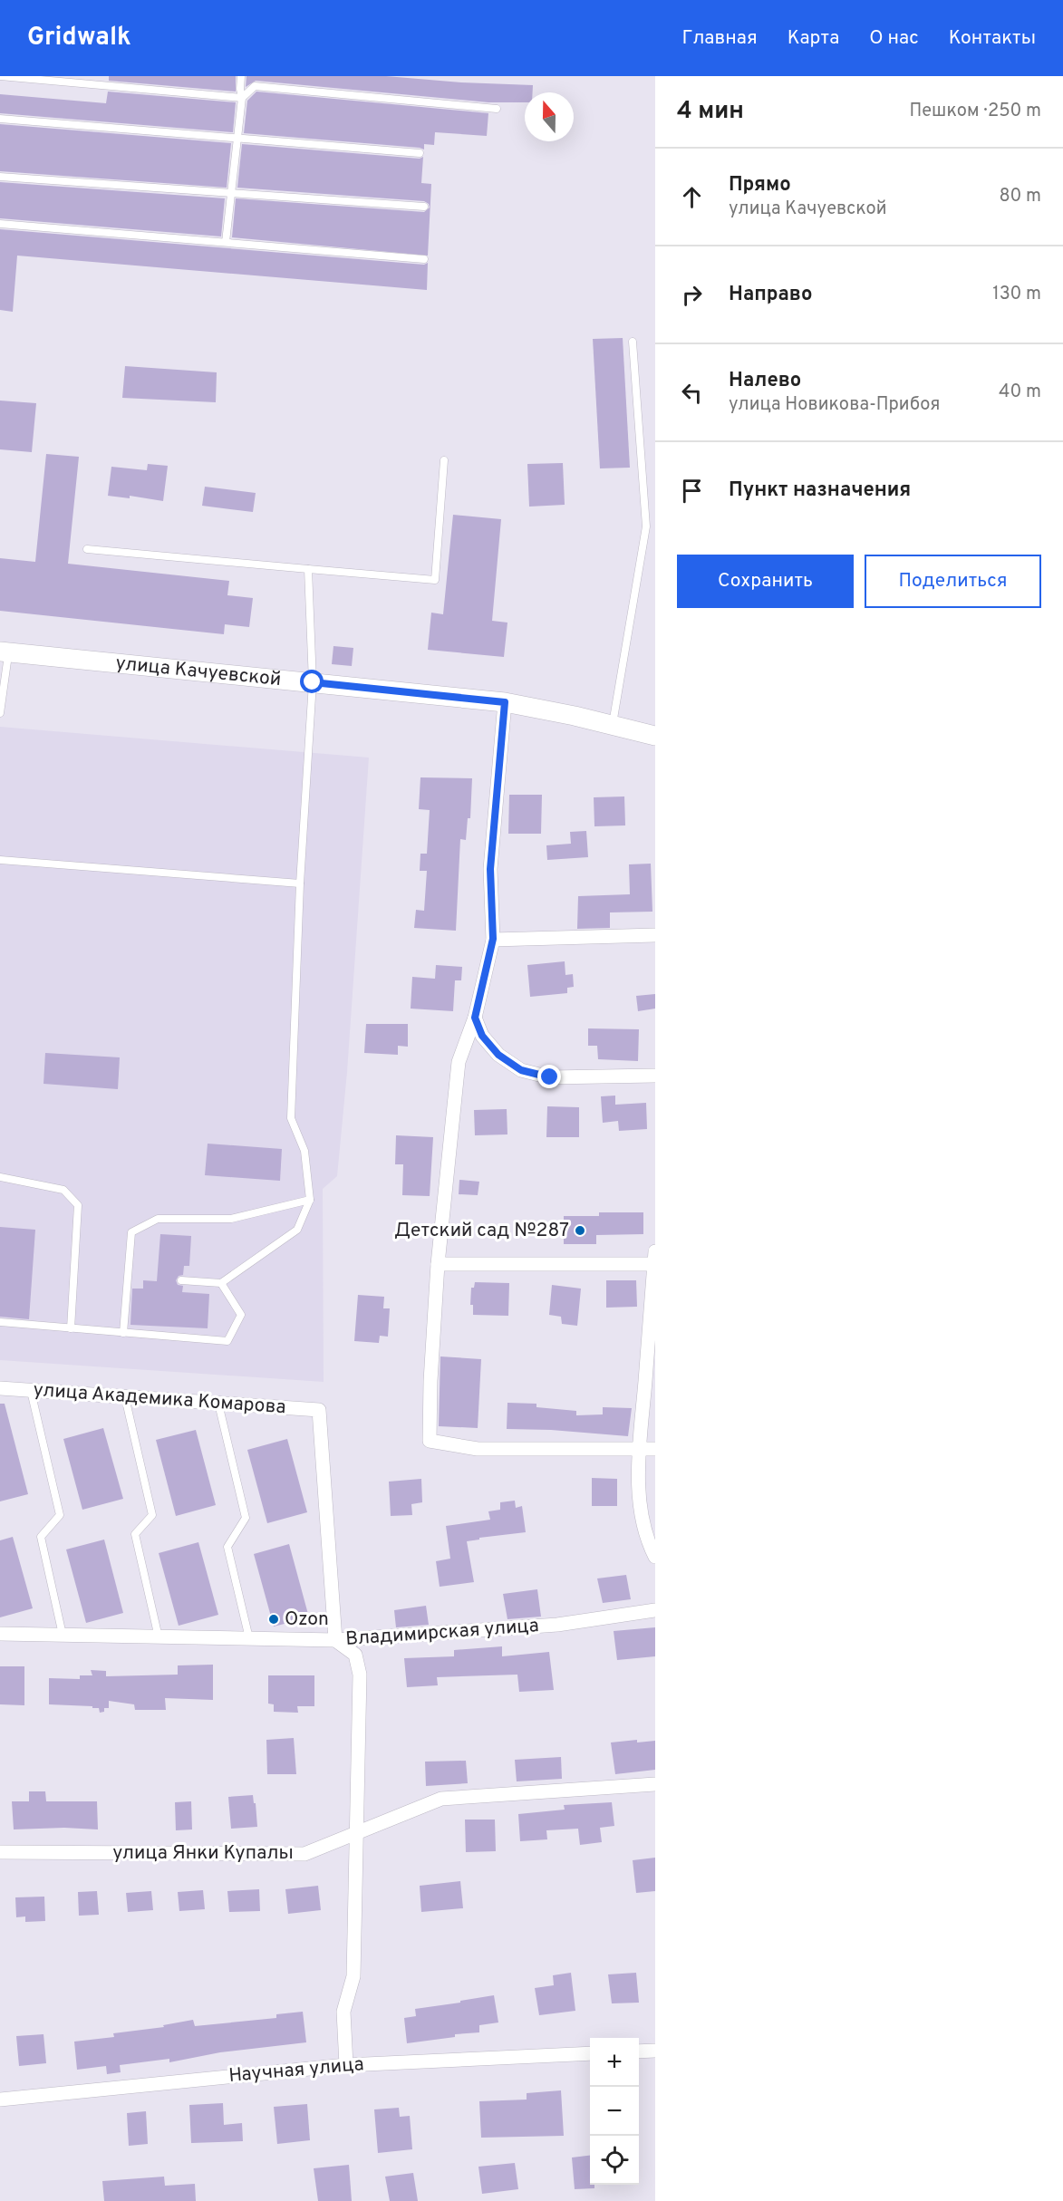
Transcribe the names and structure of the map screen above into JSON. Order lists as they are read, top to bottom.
{
  "streets": {
    "street": [
      "улица Качуевской",
      "улица Академика Комарова",
      "Владимирская улица",
      "улица Янки Купалы",
      "Научная улица"
    ]
  },
  "crossings": [
    ["улица Академика Комарова", "Владимирская улица"]
  ],
  "places": ["Детский сад №287", "Ozon"],
  "north": "top",
  "page": {
    "header": "Gridwalk",
    "nav": [
      "Главная",
      "Карта",
      "О нас",
      "Контакты"
    ],
    "heading": ["4 мин", "Пешком · 250 m"],
    "list": [
      ["Прямо", "улица Качуевской", "80 m"],
      ["Направо", "130 m"],
      ["Налево", "улица Новикова-Прибоя", "40 m"],
      "Пункт назначения"
    ],
    "buttons": ["Сохранить", "Поделиться"],
    "map_buttons": ["+", "−"]
  }
}
